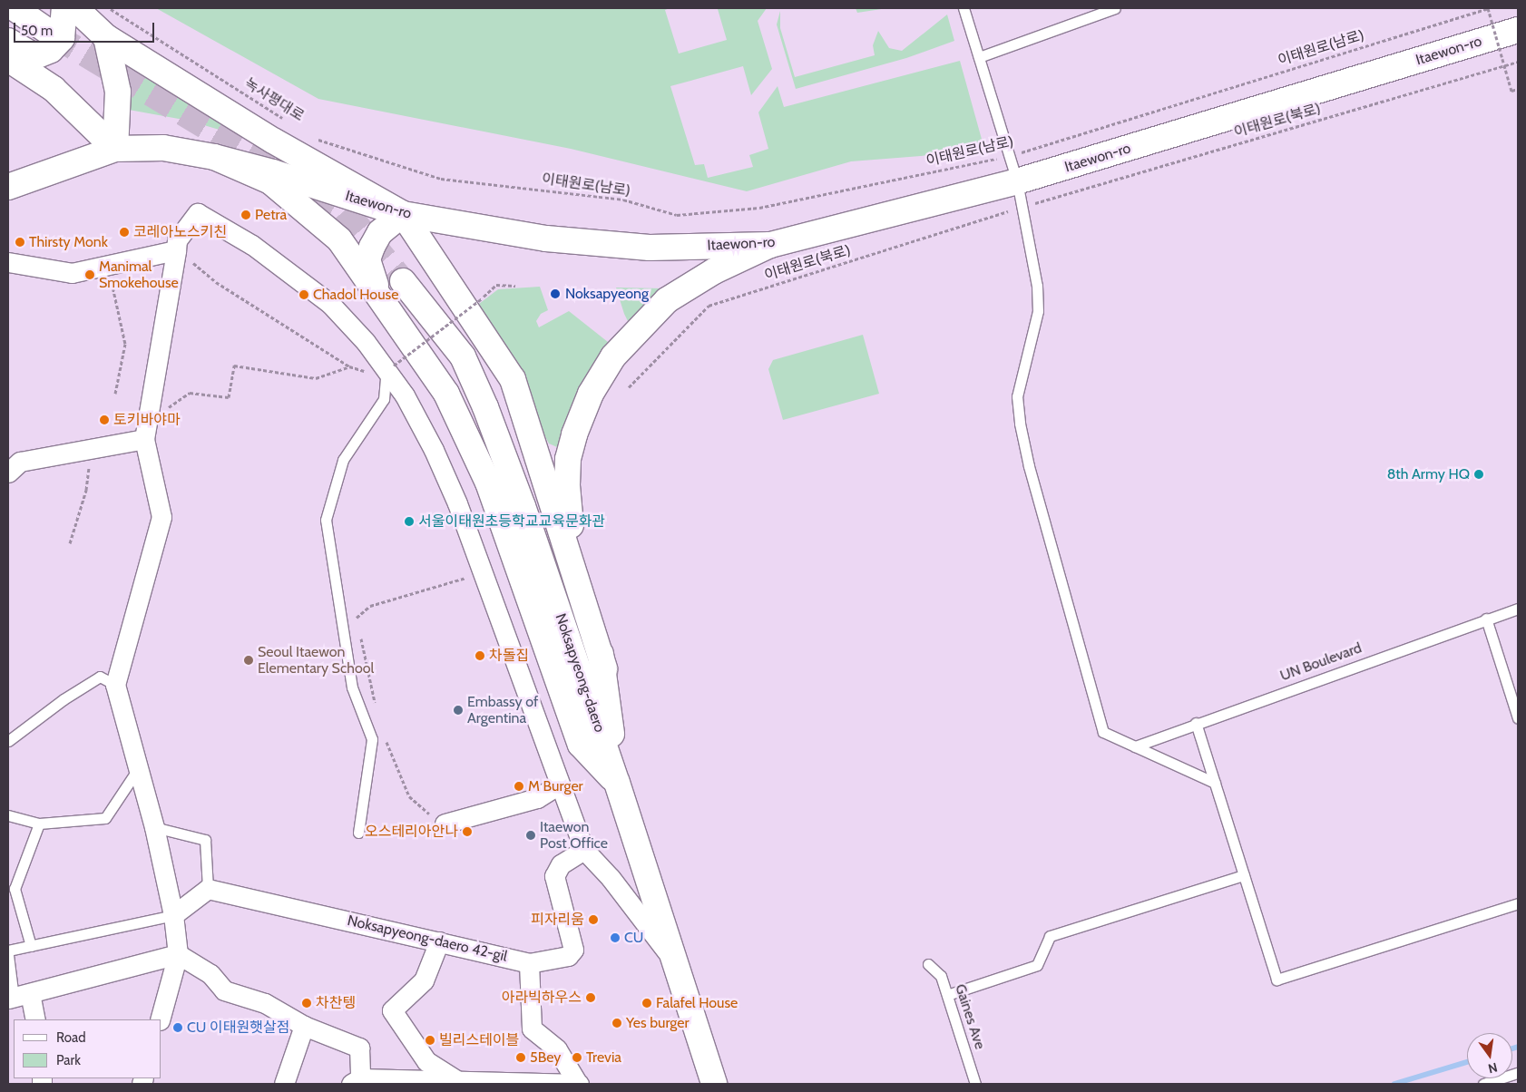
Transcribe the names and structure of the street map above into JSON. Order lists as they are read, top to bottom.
{
  "streets": {
    "main road": ["Itaewon-ro", "Noksapyeong-daero"],
    "street": ["Noksapyeong-daero 42-gil"],
    "lane": ["UN Boulevard", "Gaines Ave"],
    "path": ["이태원로(남로)", "녹사평대로", "이태원로(북로)"]
  },
  "crossings": [
    ["이태원로(남로)", "녹사평대로"]
  ],
  "places": [
    "Petra",
    "코레아노스키친",
    "Thirsty Monk",
    "Manimal Smokehouse",
    "Noksapyeong",
    "Chadol House",
    "토키바야마",
    "8th Army HQ",
    "서울이태원초등학교교육문화관",
    "차돌집",
    "Seoul Itaewon Elementary School",
    "Embassy of Argentina",
    "M Burger",
    "오스테리아안나",
    "Itaewon Post Office",
    "피자리움",
    "CU",
    "아라빅하우스",
    "차찬텡",
    "Falafel House",
    "Yes burger",
    "CU 이태원햇살점",
    "빌리스테이블",
    "5Bey",
    "Trevia"
  ],
  "legend": ["Road", "Park"],
  "scale_bar": "50 m",
  "north": "bottom"
}
